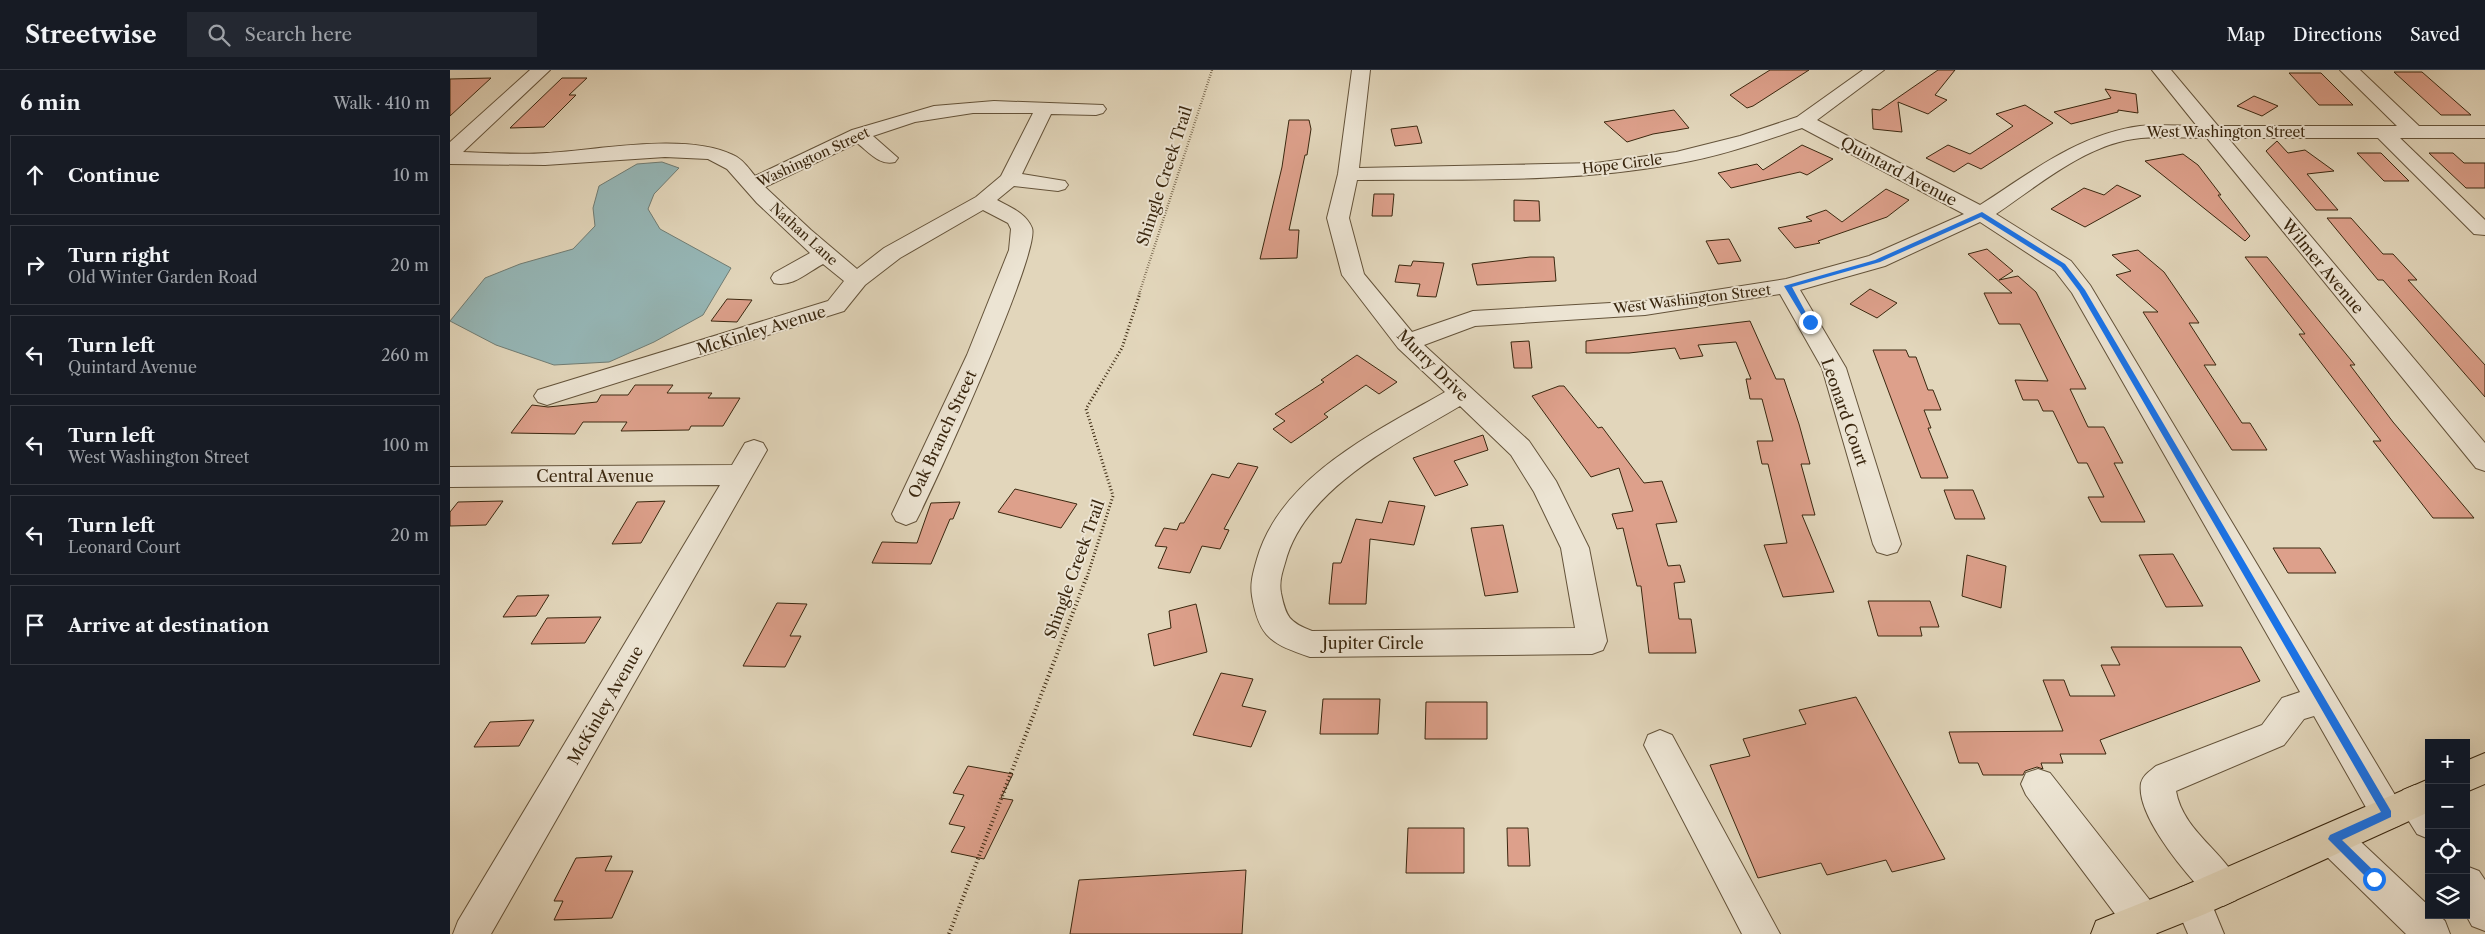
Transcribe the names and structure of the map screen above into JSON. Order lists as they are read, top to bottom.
{
  "streets": {
    "street": [
      "West Washington Street",
      "Washington Street",
      "Hope Circle",
      "Quintard Avenue",
      "Nathan Lane",
      "Wilmer Avenue",
      "McKinley Avenue",
      "Murry Drive",
      "Leonard Court",
      "Oak Branch Street",
      "Central Avenue",
      "Jupiter Circle"
    ],
    "path": ["Shingle Creek Trail"]
  },
  "crossings": [
    ["West Washington Street", "Quintard Avenue"],
    ["West Washington Street", "Wilmer Avenue"],
    ["West Washington Street", "Murry Drive"],
    ["West Washington Street", "Leonard Court"],
    ["Washington Street", "Nathan Lane"],
    ["Washington Street", "McKinley Avenue"],
    ["Hope Circle", "Quintard Avenue"],
    ["Hope Circle", "Murry Drive"],
    ["Nathan Lane", "McKinley Avenue"],
    ["McKinley Avenue", "Oak Branch Street"],
    ["McKinley Avenue", "Central Avenue"],
    ["Murry Drive", "Jupiter Circle"]
  ],
  "page": {
    "header": "Streetwise",
    "search": "Search here",
    "nav": ["Map", "Directions", "Saved"],
    "heading": ["6 min", "Walk · 410 m"],
    "list": [
      ["Continue", "10 m"],
      ["Turn right", "Old Winter Garden Road", "20 m"],
      ["Turn left", "Quintard Avenue", "260 m"],
      ["Turn left", "West Washington Street", "100 m"],
      ["Turn left", "Leonard Court", "20 m"],
      "Arrive at destination"
    ],
    "map_buttons": ["+", "−"]
  }
}
